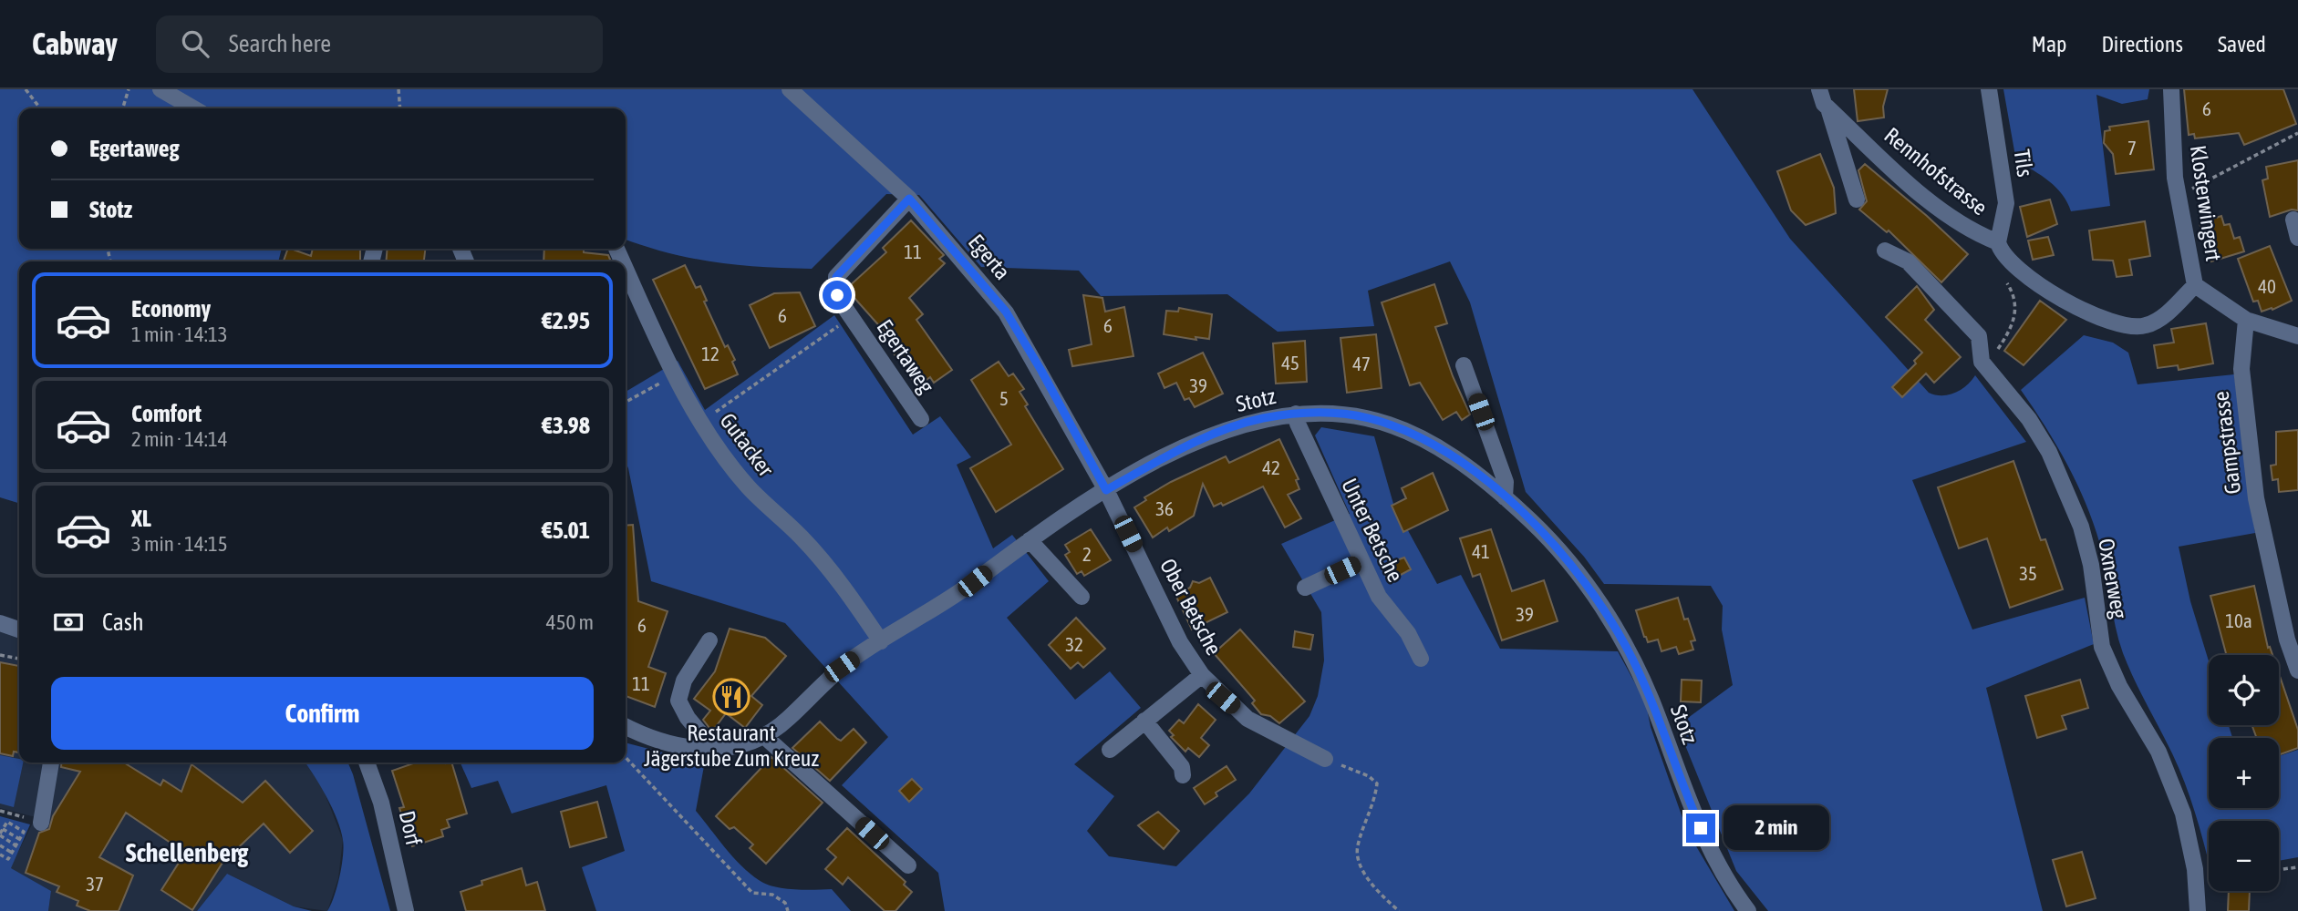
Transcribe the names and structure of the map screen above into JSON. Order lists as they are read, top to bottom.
{
  "streets": {
    "street": [
      "Tils",
      "Rennhofstrasse",
      "Klosterwingert",
      "Egerta",
      "Egertaweg",
      "Stotz",
      "Gampstrasse",
      "Gutacker",
      "Unter Betsche",
      "Oxnerweg",
      "Ober Betsche",
      "Dorf"
    ]
  },
  "crossings": [
    ["Tils", "Rennhofstrasse"],
    ["Rennhofstrasse", "Klosterwingert"],
    ["Egerta", "Egertaweg"],
    ["Egerta", "Stotz"],
    ["Egerta", "Ober Betsche"],
    ["Stotz", "Gutacker"],
    ["Stotz", "Unter Betsche"],
    ["Stotz", "Ober Betsche"]
  ],
  "districts": ["Schellenberg"],
  "places": {
    "restaurant": ["Restaurant Jägerstube Zum Kreuz"]
  },
  "house_numbers": [
    "6",
    "7",
    "11",
    "40",
    "6",
    "6",
    "12",
    "45",
    "47",
    "39",
    "5",
    "42",
    "36",
    "41",
    "2",
    "35",
    "39",
    "10a",
    "6",
    "32",
    "11",
    "37"
  ],
  "page": {
    "header": "Cabway",
    "search": "Search here",
    "nav": ["Map", "Directions", "Saved"],
    "banner": ["Egertaweg", "Stotz"],
    "list": [
      {
        "name": "Economy",
        "note": "1 min · 14:13",
        "value": "€2.95"
      },
      {
        "name": "Comfort",
        "note": "2 min · 14:14",
        "value": "€3.98"
      },
      {
        "name": "XL",
        "note": "3 min · 14:15",
        "value": "€5.01"
      }
    ],
    "pay": ["Cash", "450 m"],
    "map_buttons": ["+", "−"],
    "buttons": "Confirm",
    "bubble": "2 min"
  }
}
